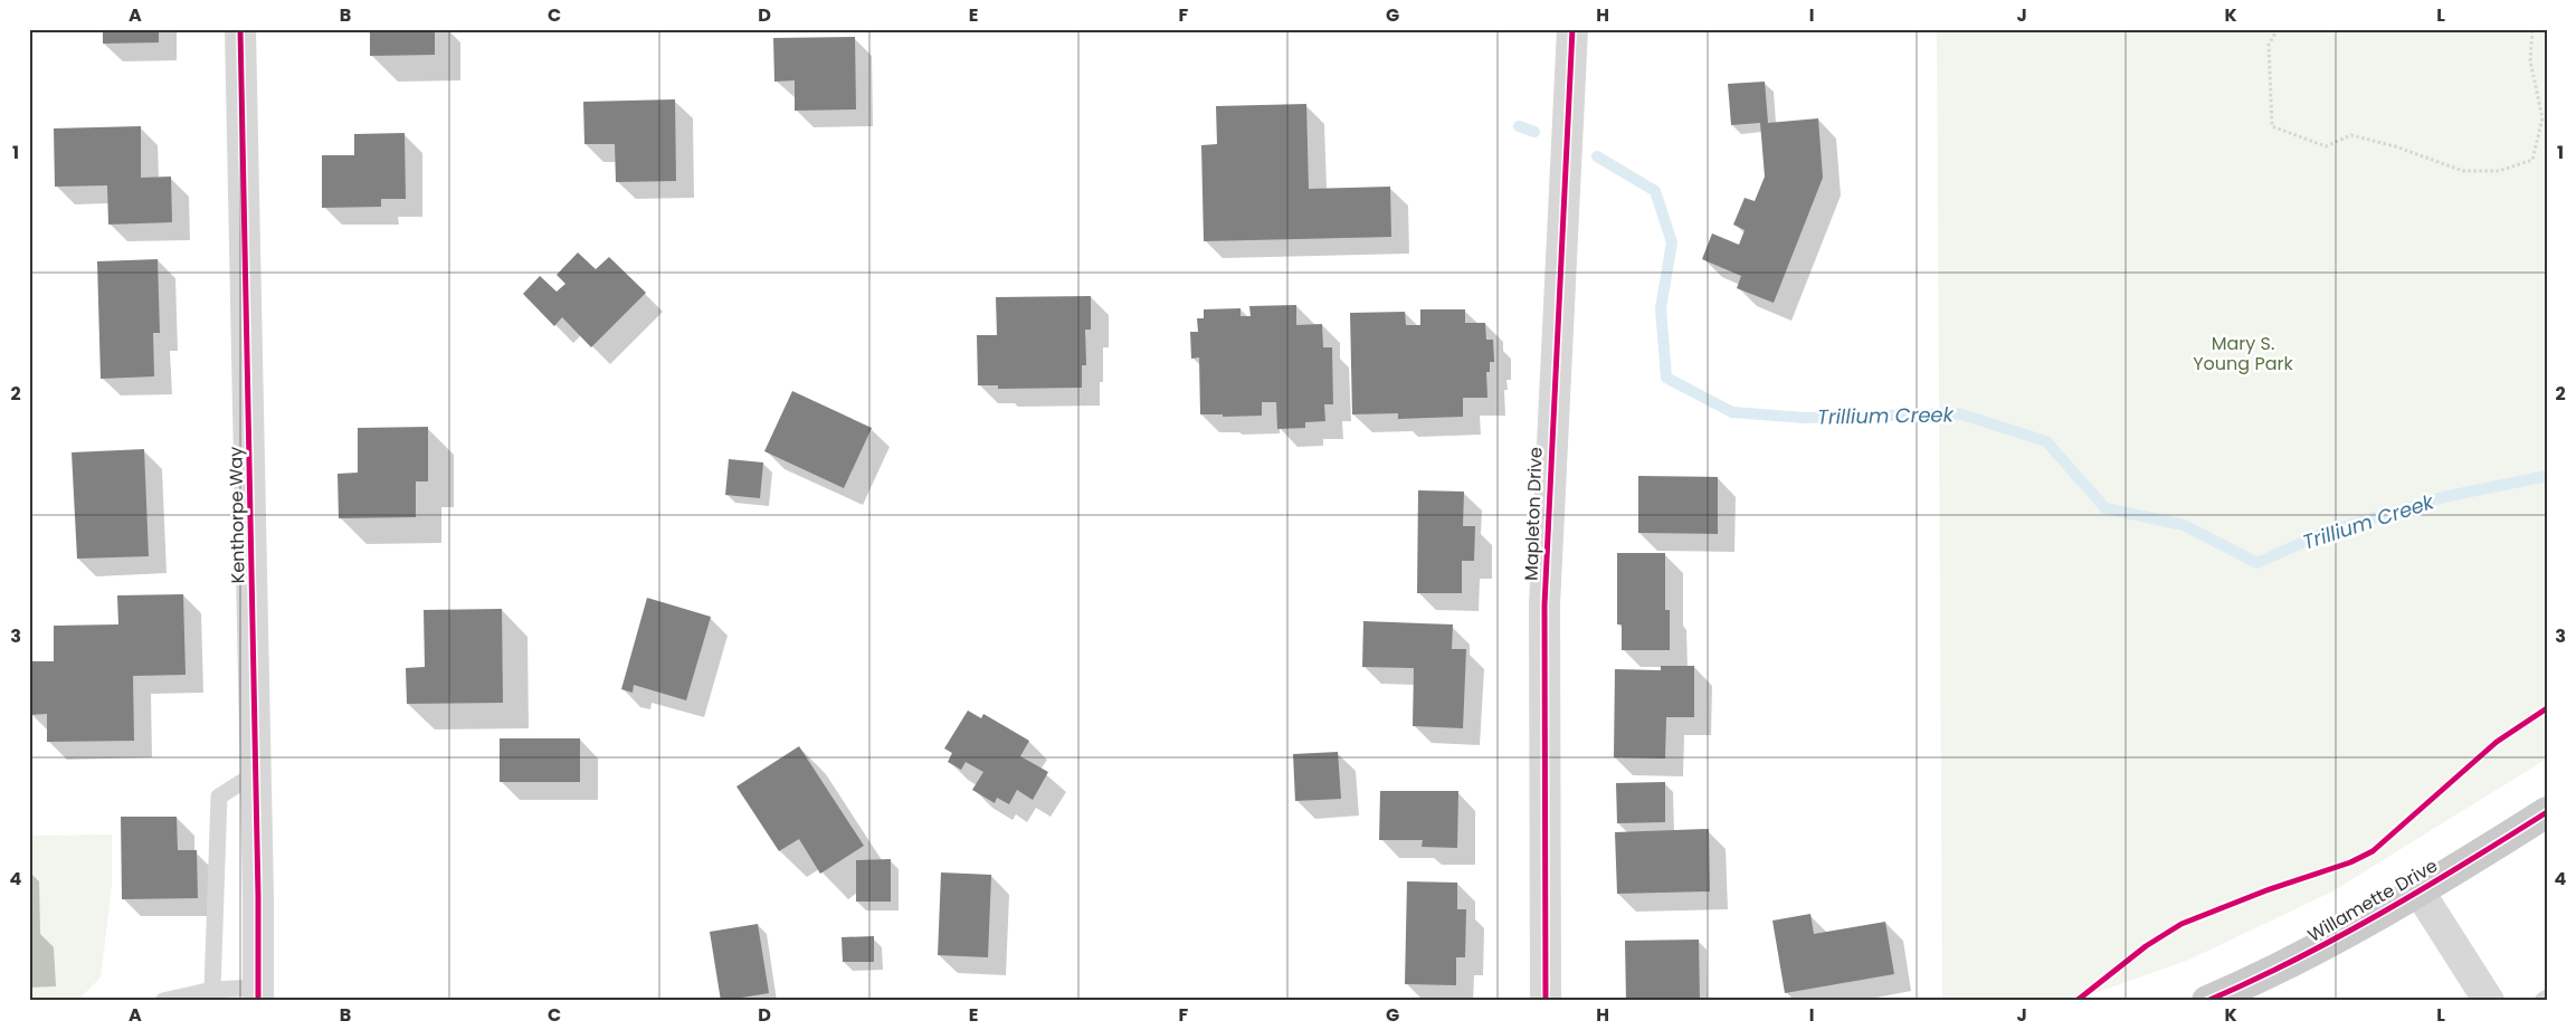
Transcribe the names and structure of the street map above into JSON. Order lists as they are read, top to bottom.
{
  "streets": {
    "main road": ["Willamette Drive"],
    "street": ["Mapleton Drive", "Kenthorpe Way"]
  },
  "water": ["Trillium Creek"],
  "parks": ["Mary S. Young Park"],
  "grid": {
    "columns": [
      "A",
      "B",
      "C",
      "D",
      "E",
      "F",
      "G",
      "H",
      "I",
      "J",
      "K",
      "L"
    ],
    "rows": [
      "1",
      "2",
      "3",
      "4"
    ]
  }
}
